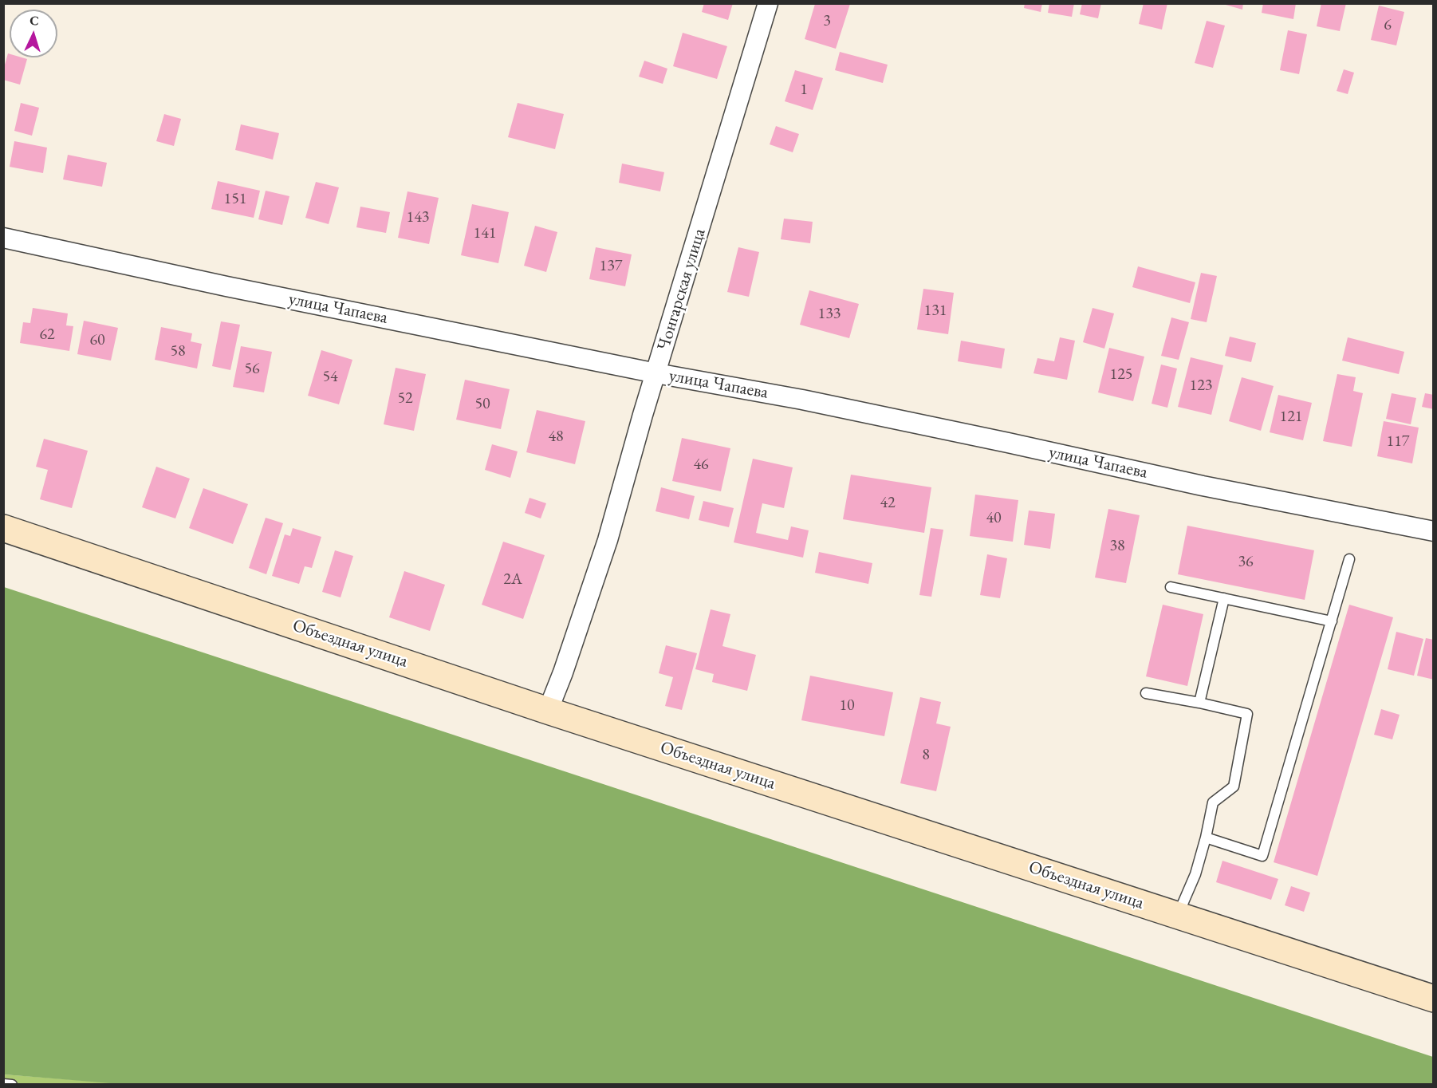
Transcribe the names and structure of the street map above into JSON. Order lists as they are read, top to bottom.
{
  "streets": {
    "street": ["Чонгарская улица", "улица Чапаева", "Объездная улица"]
  },
  "crossings": [
    ["Чонгарская улица", "улица Чапаева"],
    ["Чонгарская улица", "Объездная улица"]
  ],
  "house_numbers": [
    "3",
    "6",
    "1",
    "151",
    "143",
    "141",
    "137",
    "131",
    "133",
    "62",
    "60",
    "58",
    "56",
    "125",
    "54",
    "123",
    "52",
    "50",
    "121",
    "48",
    "117",
    "46",
    "42",
    "40",
    "38",
    "36",
    "2А",
    "10",
    "8"
  ],
  "north": "top"
}
